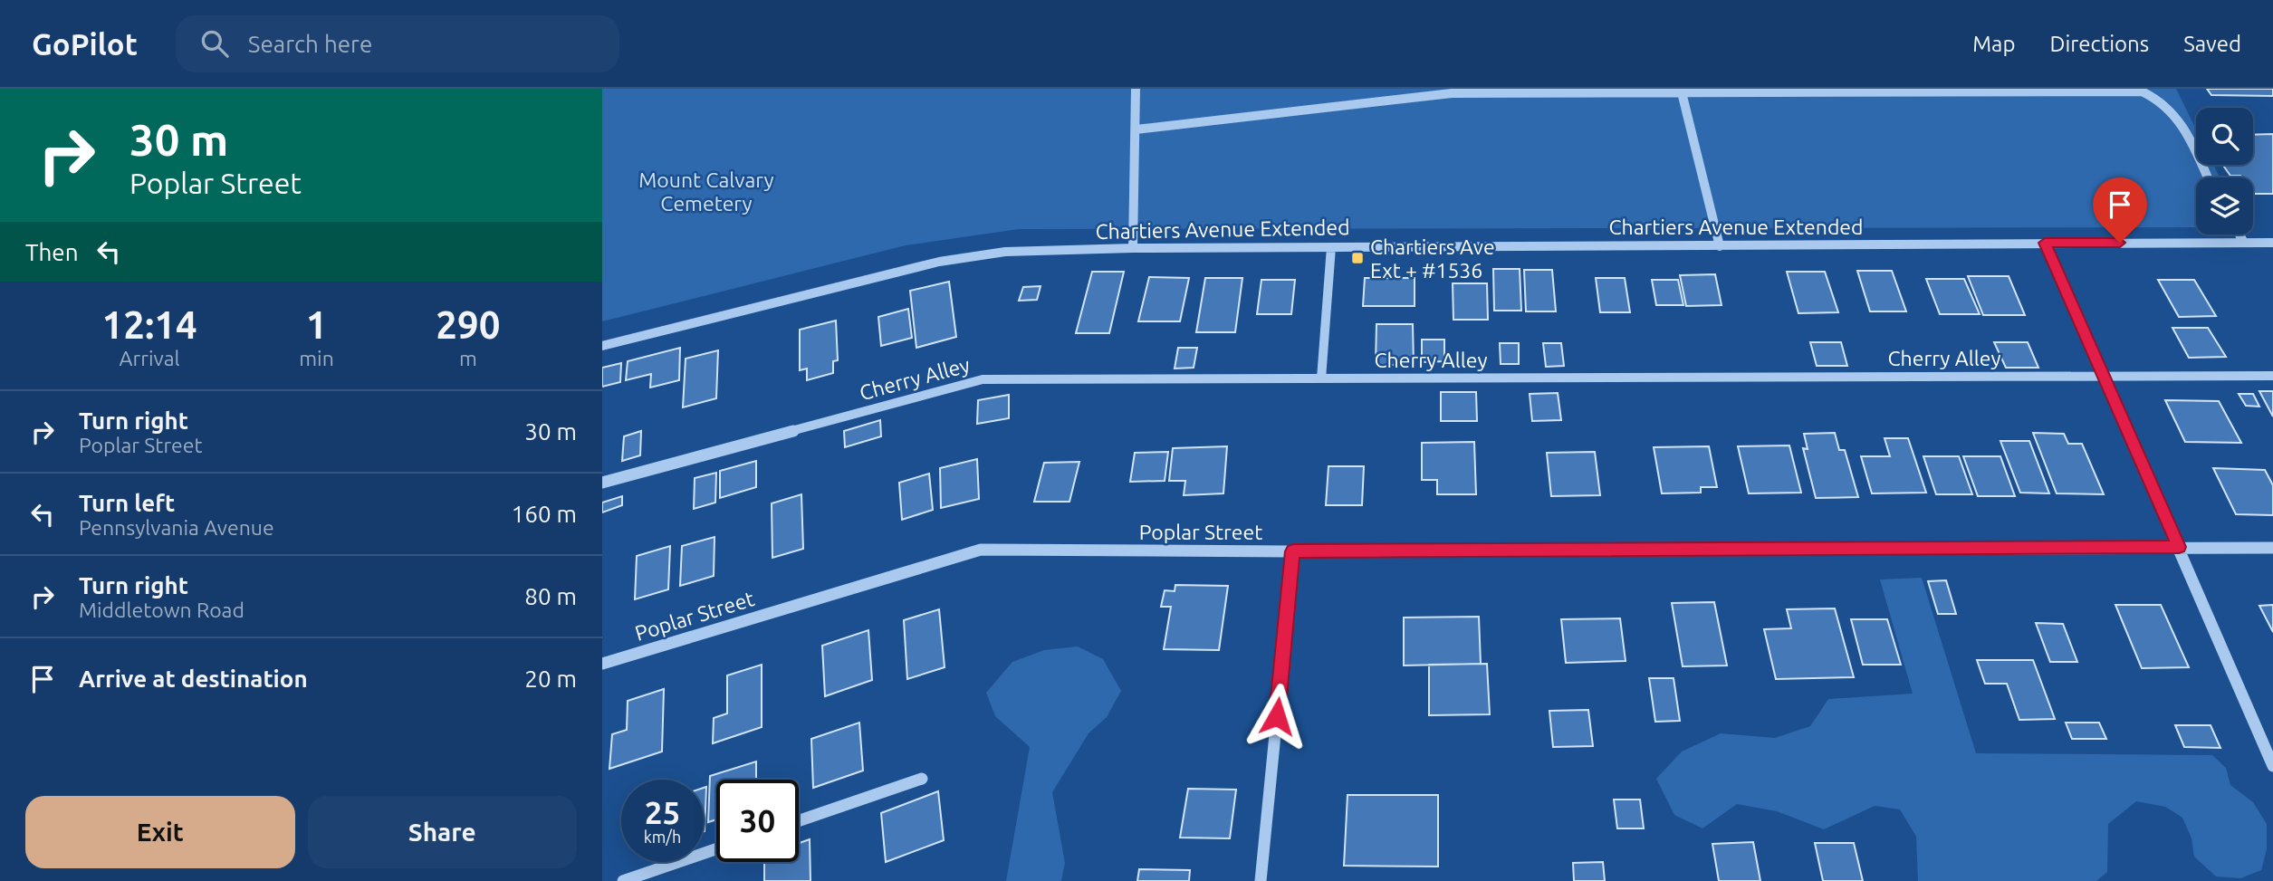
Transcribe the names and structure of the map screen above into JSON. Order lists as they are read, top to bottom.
{
  "streets": {
    "street": ["Chartiers Avenue Extended", "Cherry Alley", "Poplar Street"]
  },
  "parks": ["Mount Calvary Cemetery"],
  "places": {
    "transit": ["Chartiers Ave Ext + #1536"]
  },
  "page": {
    "header": "GoPilot",
    "search": "Search here",
    "nav": ["Map", "Directions", "Saved"],
    "turn": ["30 m", "Poplar Street"],
    "then": "Then",
    "eta": [
      "12:14",
      "Arrival",
      "1",
      "min",
      "290",
      "m"
    ],
    "list": [
      {
        "name": "Turn right",
        "note": "Poplar Street",
        "value": "30 m"
      },
      {
        "name": "Turn left",
        "note": "Pennsylvania Avenue",
        "value": "160 m"
      },
      {
        "name": "Turn right",
        "note": "Middletown Road",
        "value": "80 m"
      },
      {
        "name": "Arrive at destination",
        "value": "20 m"
      }
    ],
    "speed": "25 km/h",
    "limit": "30",
    "buttons": ["Exit", "Share"]
  }
}
